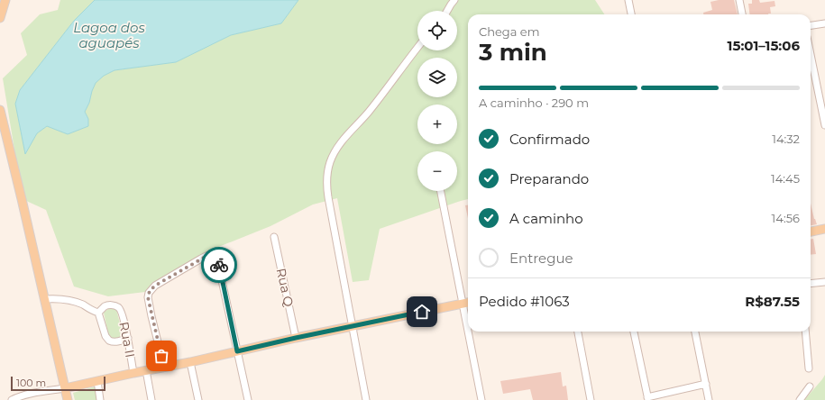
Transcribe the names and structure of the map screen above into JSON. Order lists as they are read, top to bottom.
{
  "streets": {
    "street": ["Rua Q", "Rua II"]
  },
  "water": ["Lagoa dos aguapés"],
  "scale_bar": "100 m",
  "page": {
    "map_buttons": ["+", "−"],
    "heading": ["3 min", "Chega em", "15:01–15:06"],
    "panel": ["Pedido #1063", "R$87.55"],
    "bar": "A caminho · 290 m",
    "list": [
      ["Confirmado", "14:32"],
      ["Preparando", "14:45"],
      ["A caminho", "14:56"],
      "Entregue"
    ],
    "scale": "100 m"
  }
}
